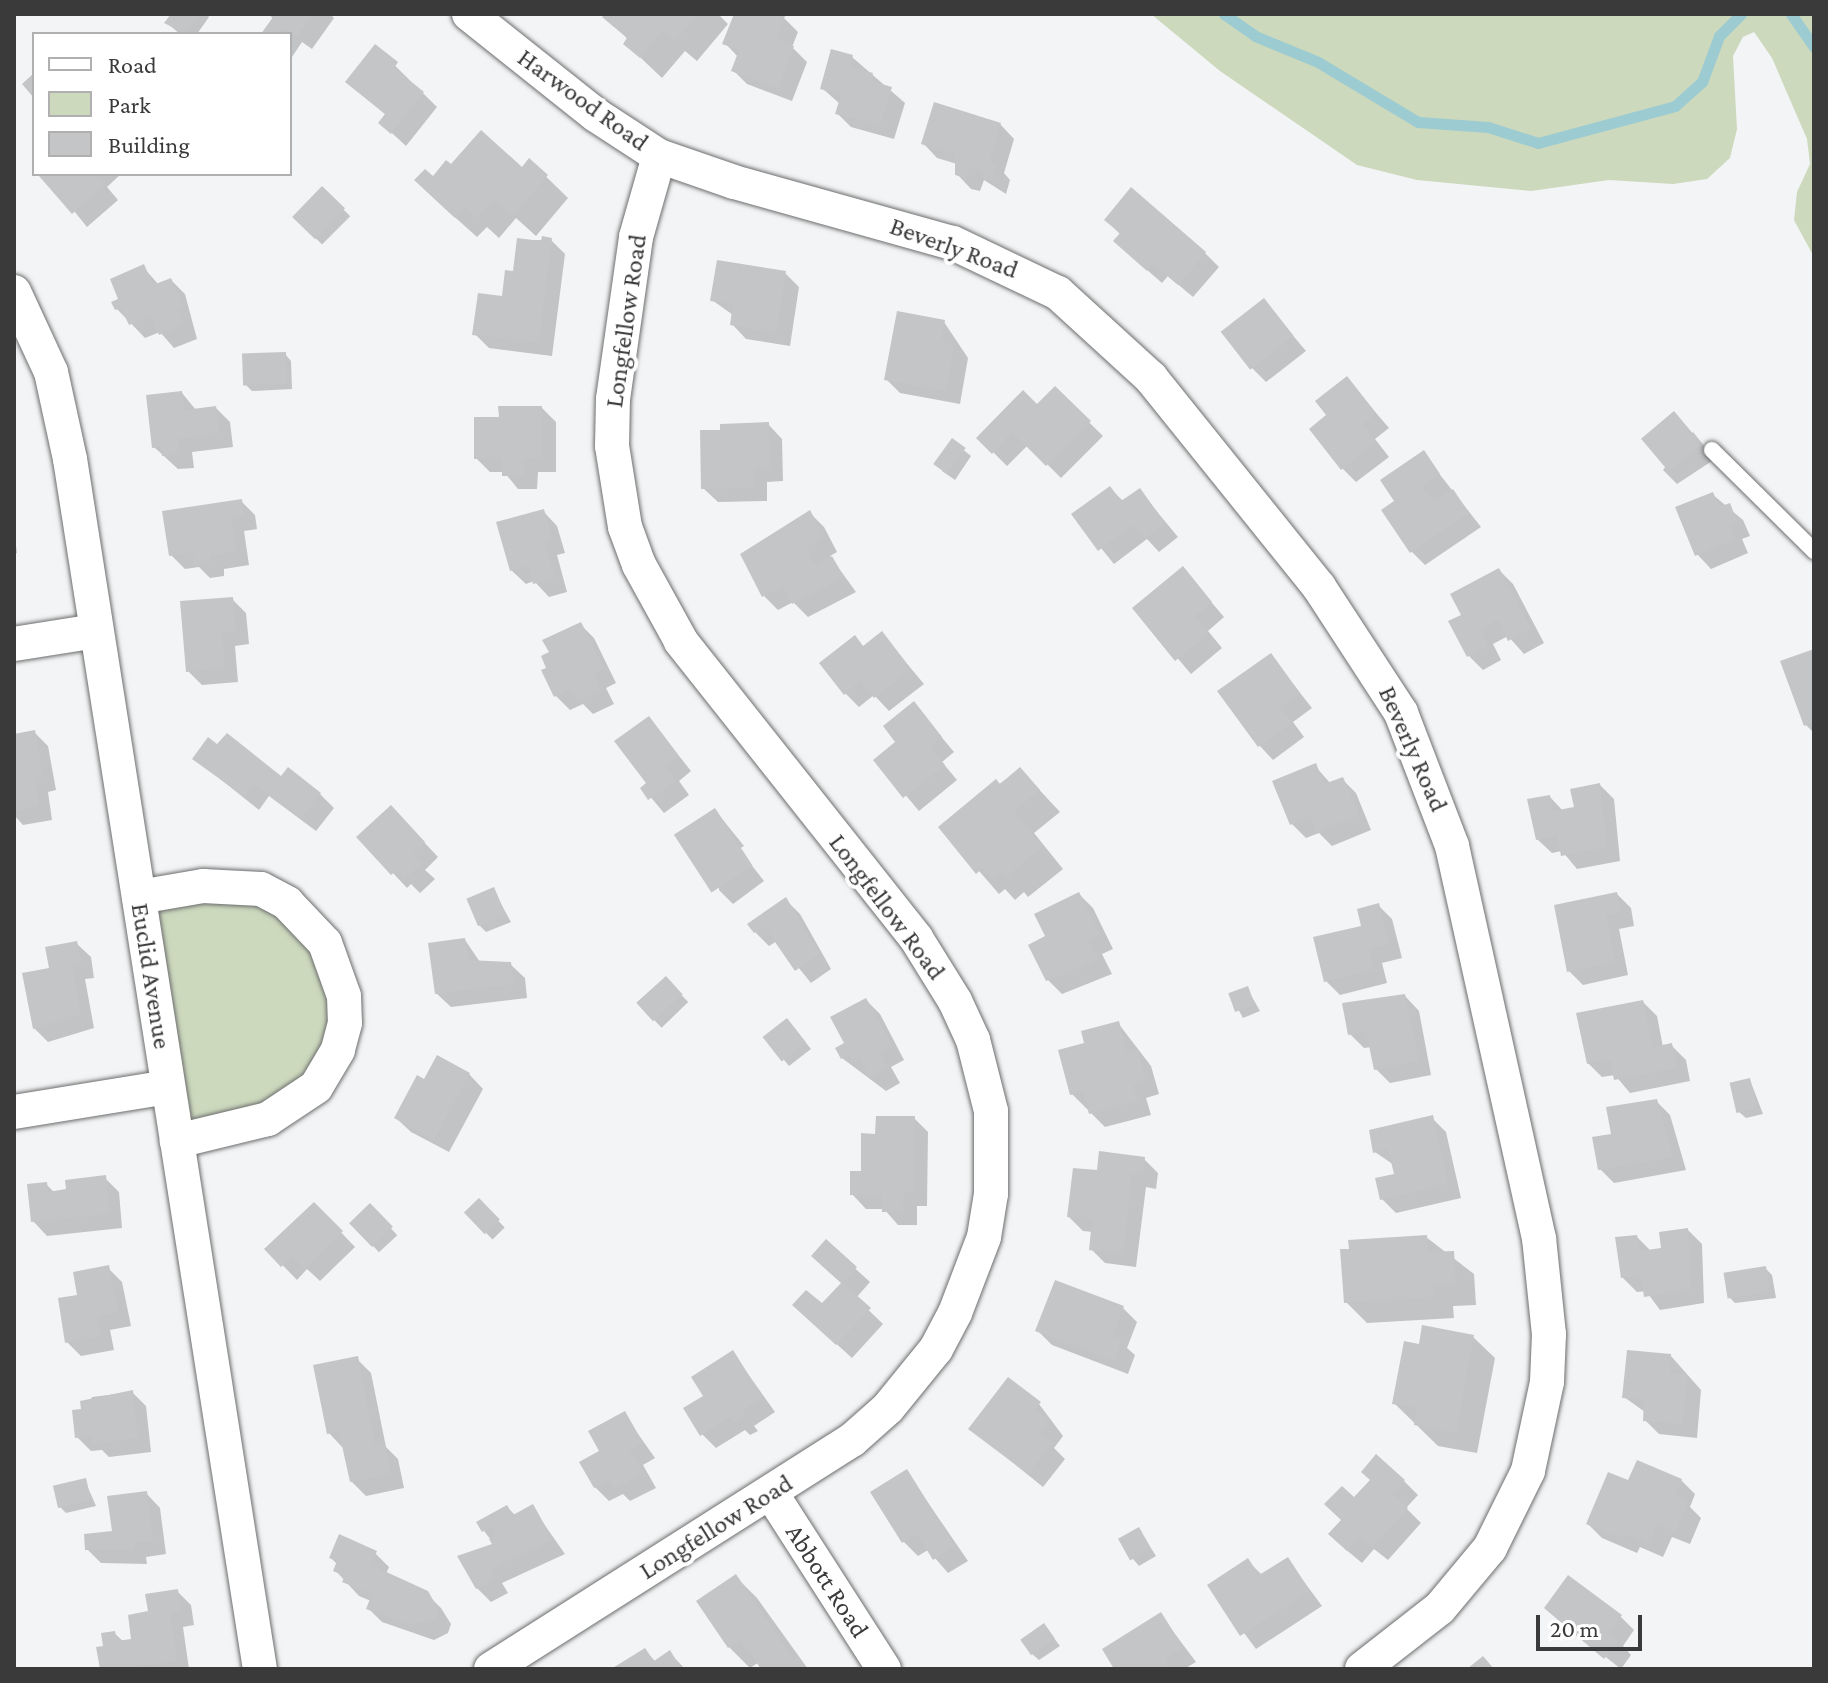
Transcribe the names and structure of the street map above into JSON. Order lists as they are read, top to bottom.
{
  "streets": {
    "street": [
      "Harwood Road",
      "Beverly Road",
      "Longfellow Road",
      "Euclid Avenue",
      "Abbott Road"
    ]
  },
  "crossings": [
    ["Harwood Road", "Beverly Road"],
    ["Harwood Road", "Longfellow Road"],
    ["Beverly Road", "Longfellow Road"],
    ["Longfellow Road", "Abbott Road"]
  ],
  "legend": ["Road", "Park", "Building"],
  "scale_bar": "20 m"
}
